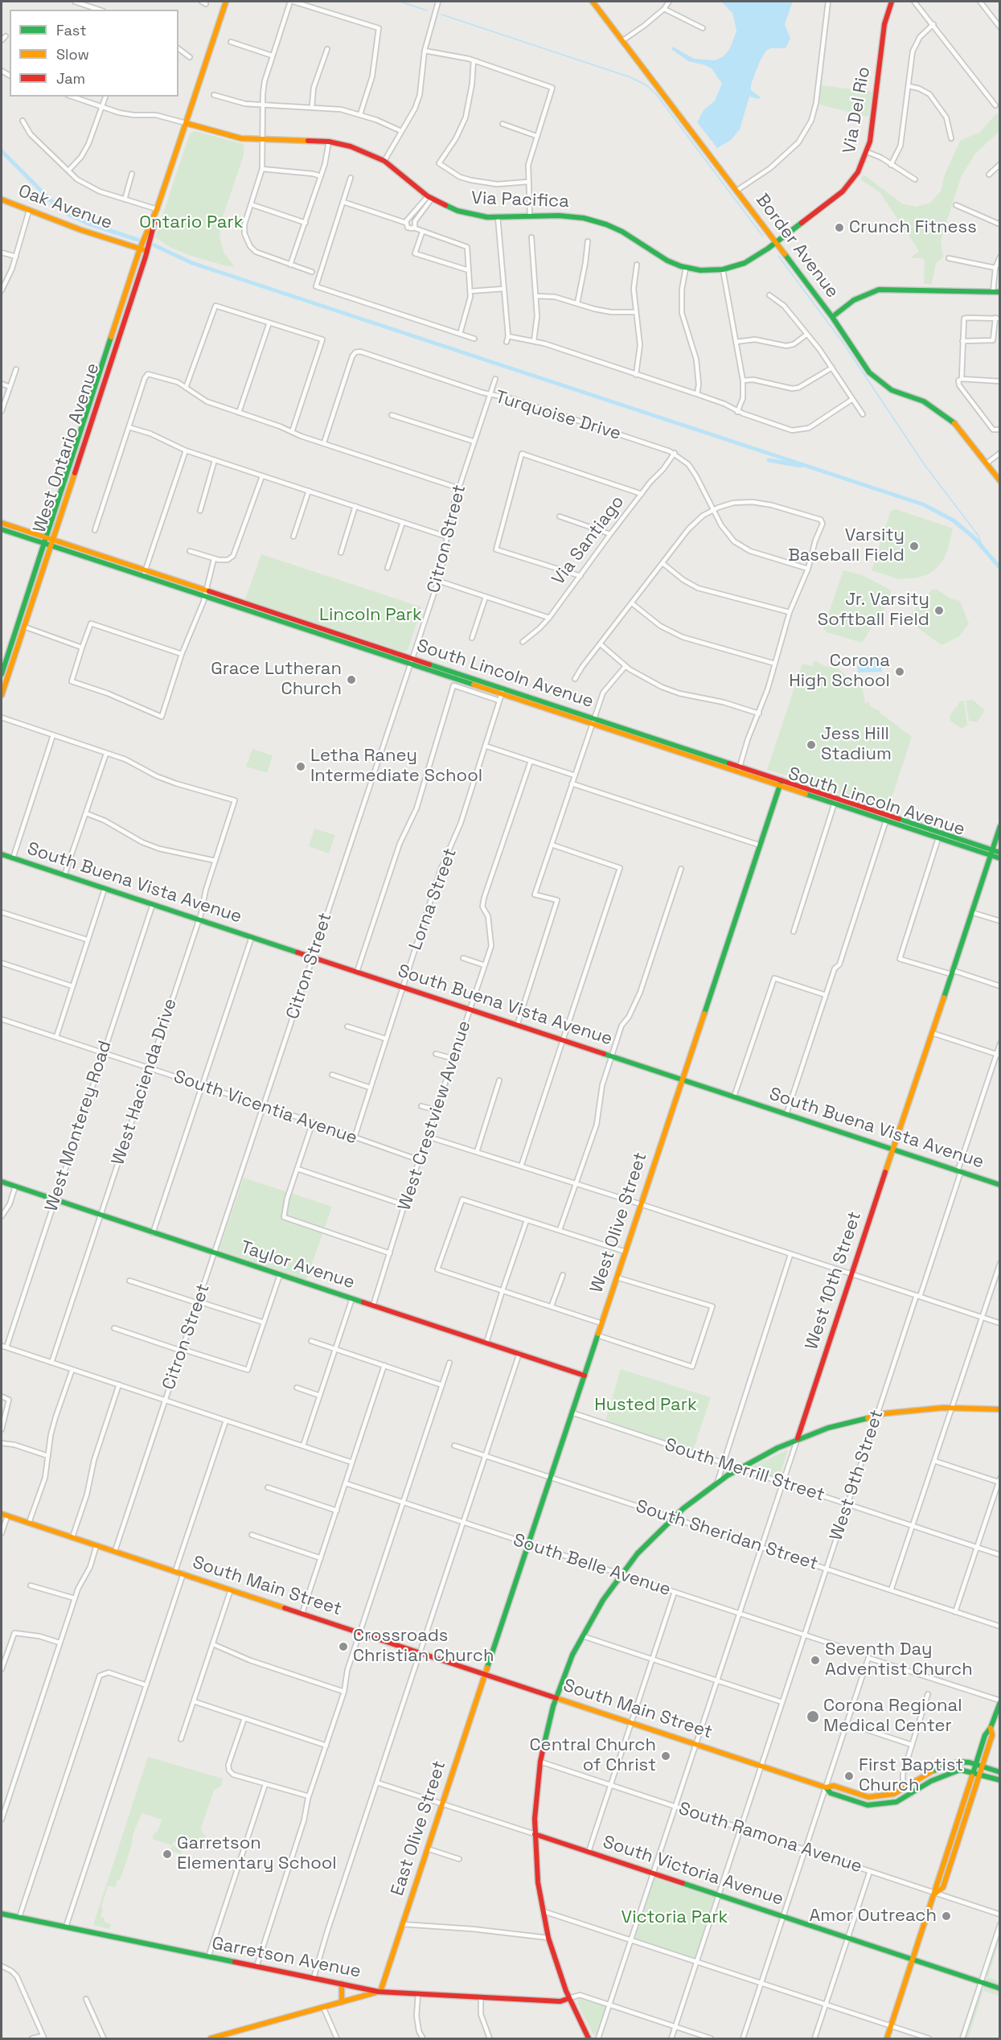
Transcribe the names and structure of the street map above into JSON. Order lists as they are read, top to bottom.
{
  "streets": {
    "main road": [
      "Via Del Rio",
      "Via Pacifica",
      "Oak Avenue",
      "Border Avenue",
      "West Ontario Avenue",
      "South Lincoln Avenue",
      "South Buena Vista Avenue",
      "West Olive Street",
      "Taylor Avenue",
      "West 10th Street",
      "South Main Street",
      "East Olive Street",
      "South Victoria Avenue",
      "Garretson Avenue"
    ],
    "street": [
      "Turquoise Drive",
      "Citron Street",
      "Via Santiago",
      "Lorna Street",
      "West Hacienda Drive",
      "South Vicentia Avenue",
      "West Crestview Avenue",
      "West Monterey Road",
      "South Merrill Street",
      "West 9th Street",
      "South Sheridan Street",
      "South Belle Avenue",
      "South Ramona Avenue"
    ]
  },
  "crossings": [
    ["Via Del Rio", "Via Pacifica"],
    ["Via Del Rio", "Border Avenue"],
    ["Via Pacifica", "Border Avenue"],
    ["Via Pacifica", "West Ontario Avenue"],
    ["Oak Avenue", "West Ontario Avenue"],
    ["Turquoise Drive", "Citron Street"],
    ["Turquoise Drive", "Via Santiago"],
    ["West Ontario Avenue", "South Lincoln Avenue"],
    ["Citron Street", "South Lincoln Avenue"],
    ["Citron Street", "South Buena Vista Avenue"],
    ["Citron Street", "South Vicentia Avenue"],
    ["Citron Street", "Taylor Avenue"],
    ["Citron Street", "South Main Street"],
    ["South Lincoln Avenue", "Lorna Street"],
    ["South Lincoln Avenue", "West Olive Street"],
    ["South Lincoln Avenue", "West 10th Street"],
    ["South Buena Vista Avenue", "Lorna Street"],
    ["South Buena Vista Avenue", "West Hacienda Drive"],
    ["South Buena Vista Avenue", "West Crestview Avenue"],
    ["South Buena Vista Avenue", "West Monterey Road"],
    ["South Buena Vista Avenue", "West Olive Street"],
    ["South Buena Vista Avenue", "West 10th Street"],
    ["South Buena Vista Avenue", "West 9th Street"],
    ["Lorna Street", "South Vicentia Avenue"],
    ["West Hacienda Drive", "South Vicentia Avenue"],
    ["West Hacienda Drive", "Taylor Avenue"],
    ["South Vicentia Avenue", "West Crestview Avenue"],
    ["South Vicentia Avenue", "West Monterey Road"],
    ["West Crestview Avenue", "Taylor Avenue"],
    ["West Monterey Road", "Taylor Avenue"],
    ["West Olive Street", "Taylor Avenue"],
    ["West Olive Street", "South Merrill Street"],
    ["West Olive Street", "South Sheridan Street"],
    ["West Olive Street", "South Belle Avenue"],
    ["West Olive Street", "South Main Street"],
    ["West Olive Street", "East Olive Street"],
    ["West 10th Street", "South Merrill Street"],
    ["West 10th Street", "South Sheridan Street"],
    ["West 10th Street", "South Belle Avenue"],
    ["West 10th Street", "South Main Street"],
    ["West 10th Street", "South Ramona Avenue"],
    ["West 10th Street", "South Victoria Avenue"],
    ["South Merrill Street", "West 9th Street"],
    ["West 9th Street", "South Sheridan Street"],
    ["West 9th Street", "South Belle Avenue"],
    ["West 9th Street", "South Main Street"],
    ["West 9th Street", "South Ramona Avenue"],
    ["West 9th Street", "South Victoria Avenue"],
    ["South Main Street", "East Olive Street"],
    ["East Olive Street", "South Victoria Avenue"],
    ["East Olive Street", "Garretson Avenue"]
  ],
  "parks": [
    "Ontario Park",
    "Lincoln Park",
    "Husted Park",
    "Victoria Park"
  ],
  "places": [
    "Crunch Fitness",
    "Varsity Baseball Field",
    "Jr. Varsity Softball Field",
    "Corona High School",
    "Grace Lutheran Church",
    "Jess Hill Stadium",
    "Letha Raney Intermediate School",
    "Crossroads Christian Church",
    "Seventh Day Adventist Church",
    "Corona Regional Medical Center",
    "Central Church of Christ",
    "First Baptist Church",
    "Garretson Elementary School",
    "Amor Outreach"
  ],
  "legend": ["Fast", "Slow", "Jam"]
}
